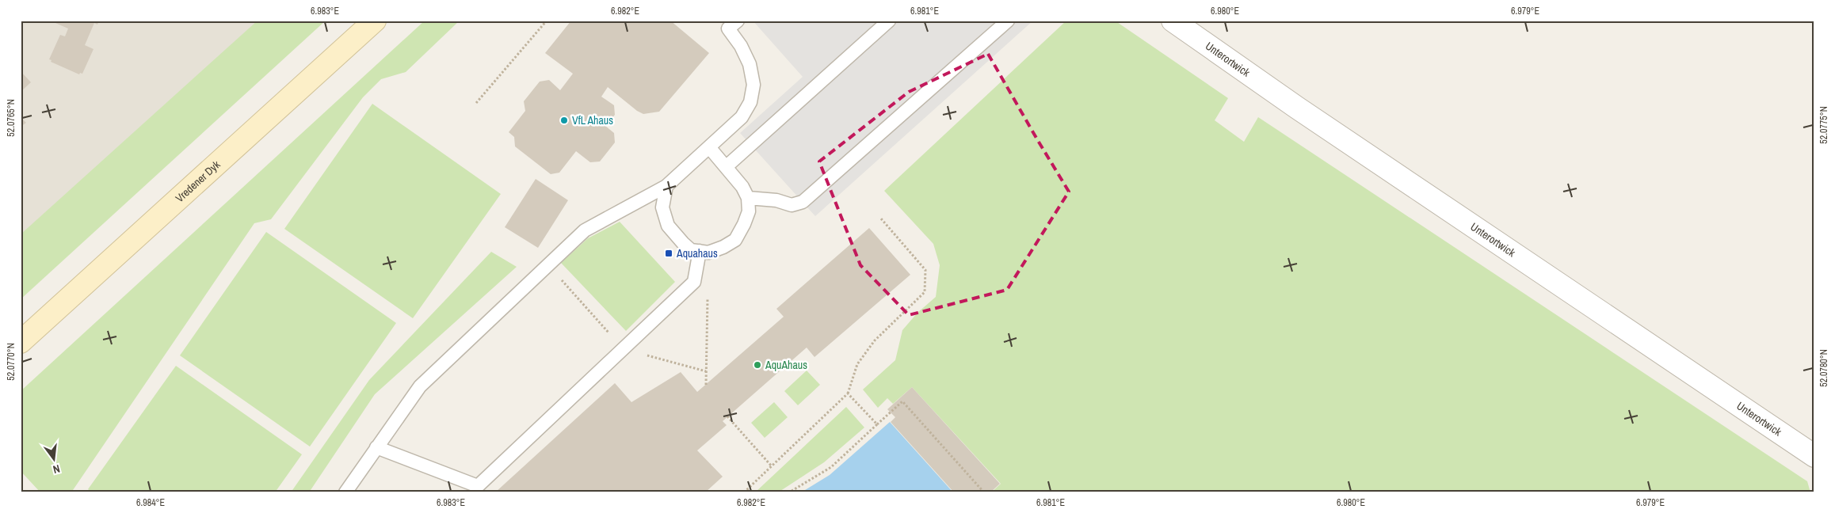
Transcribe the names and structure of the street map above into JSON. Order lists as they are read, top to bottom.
{
  "streets": {
    "main road": ["Vredener Dyk"],
    "street": ["Unterortwick"]
  },
  "places": {
    "other": ["VfL Ahaus", "AquAhaus"],
    "transit": ["Aquahaus"]
  },
  "north": "bottom",
  "coordinates": [
    "6.983°E",
    "6.982°E",
    "6.981°E",
    "6.980°E",
    "6.979°E",
    "52.0765°N",
    "52.0775°N",
    "52.0770°N",
    "52.0780°N",
    "6.984°E"
  ]
}
